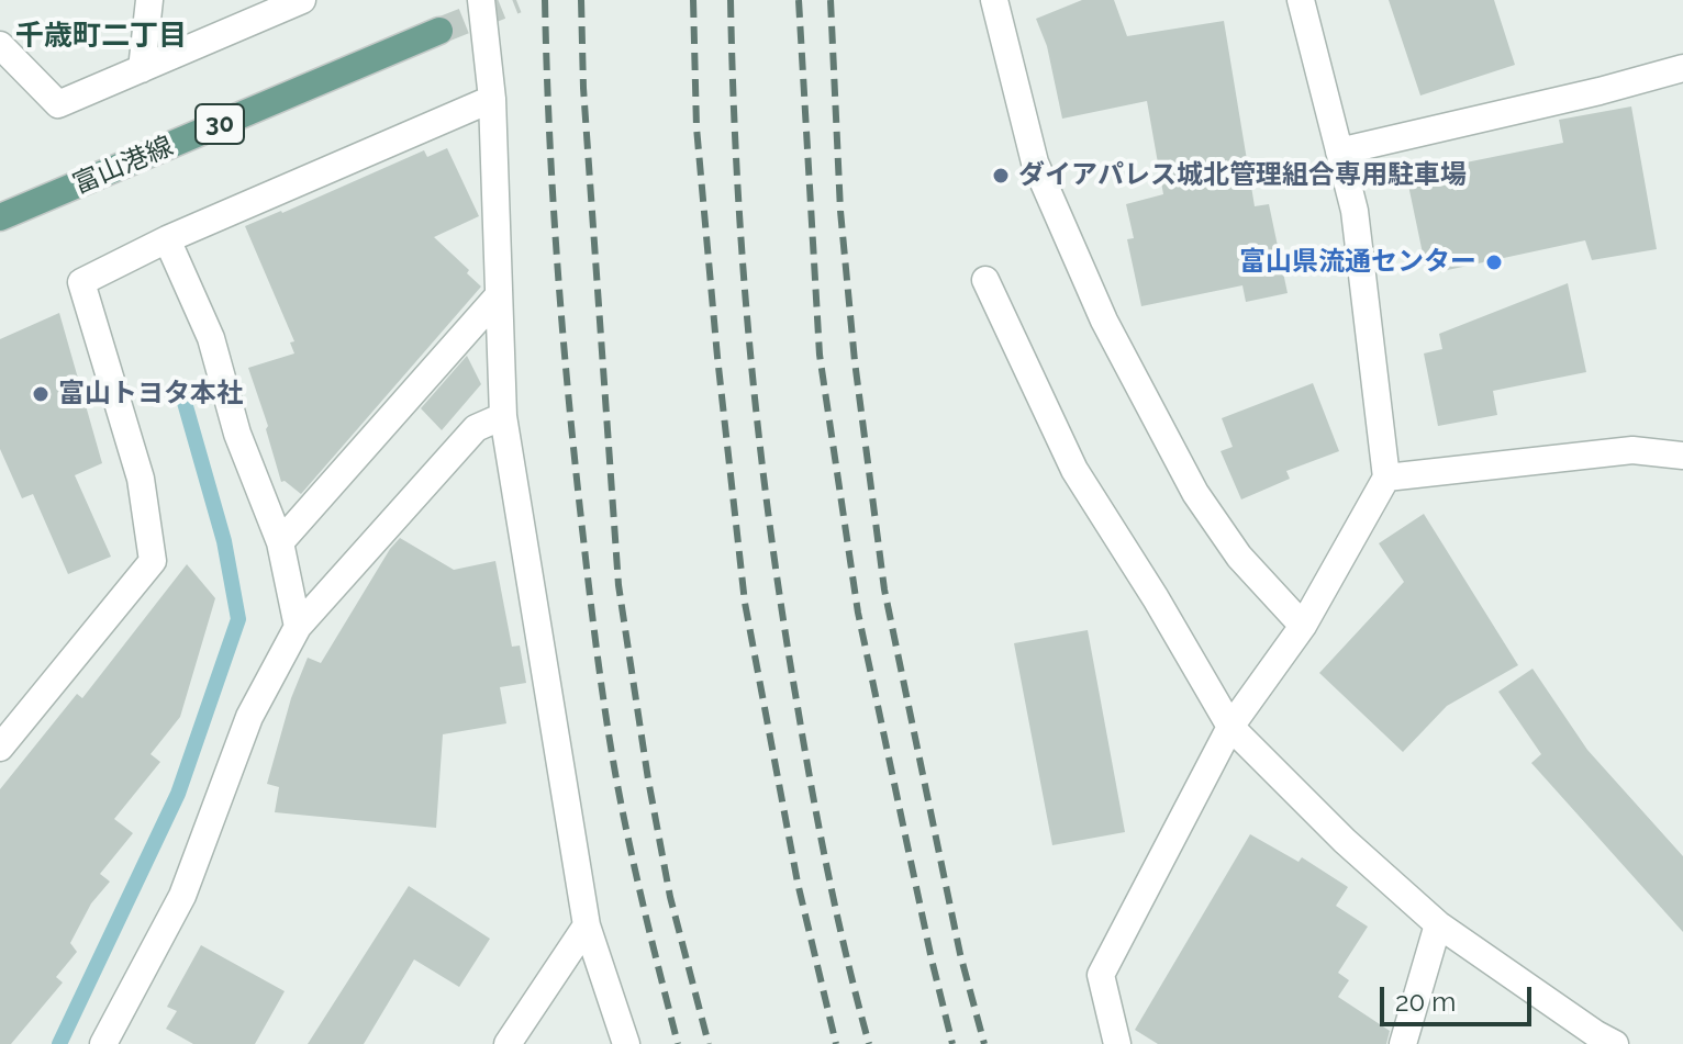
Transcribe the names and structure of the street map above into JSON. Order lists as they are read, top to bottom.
{
  "streets": {
    "main road": ["30", "富山港線"]
  },
  "districts": ["千歳町二丁目"],
  "places": ["ダイアパレス城北管理組合専用駐車場", "富山県流通センター", "富山トヨタ本社"],
  "scale_bar": "20 m"
}
